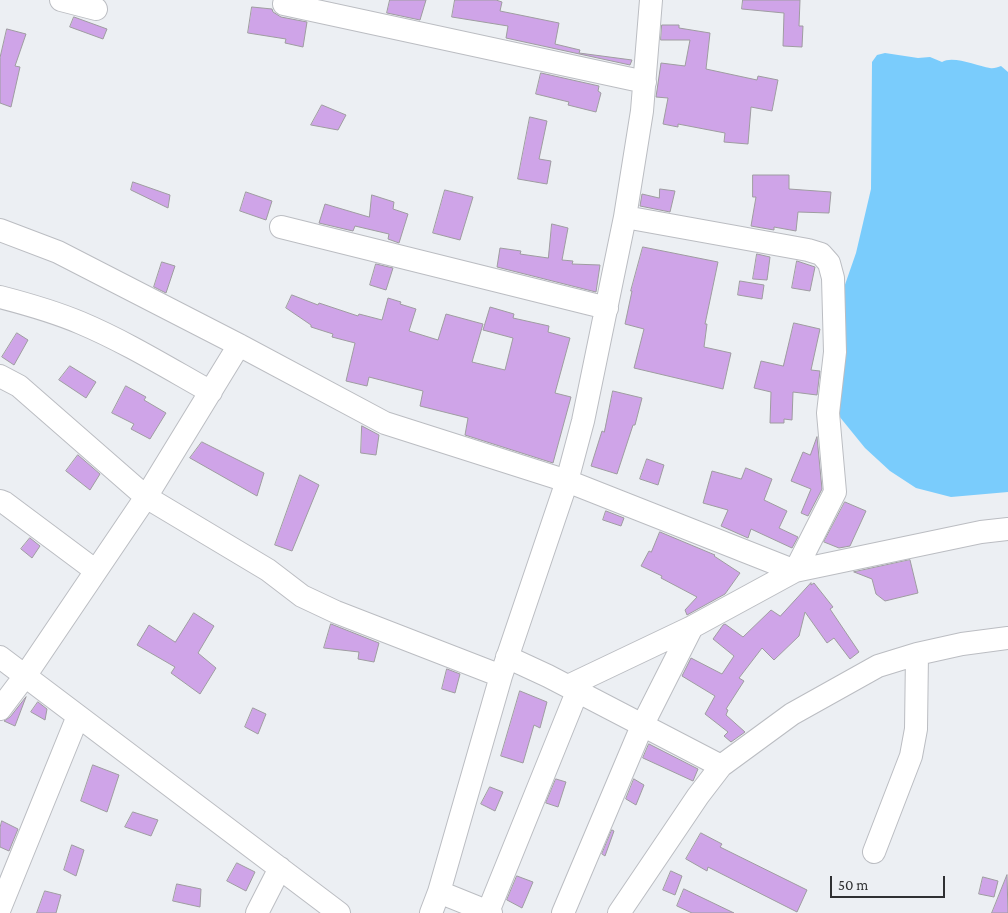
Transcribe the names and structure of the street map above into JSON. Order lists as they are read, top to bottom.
{
  "scale_bar": "50 m"
}
